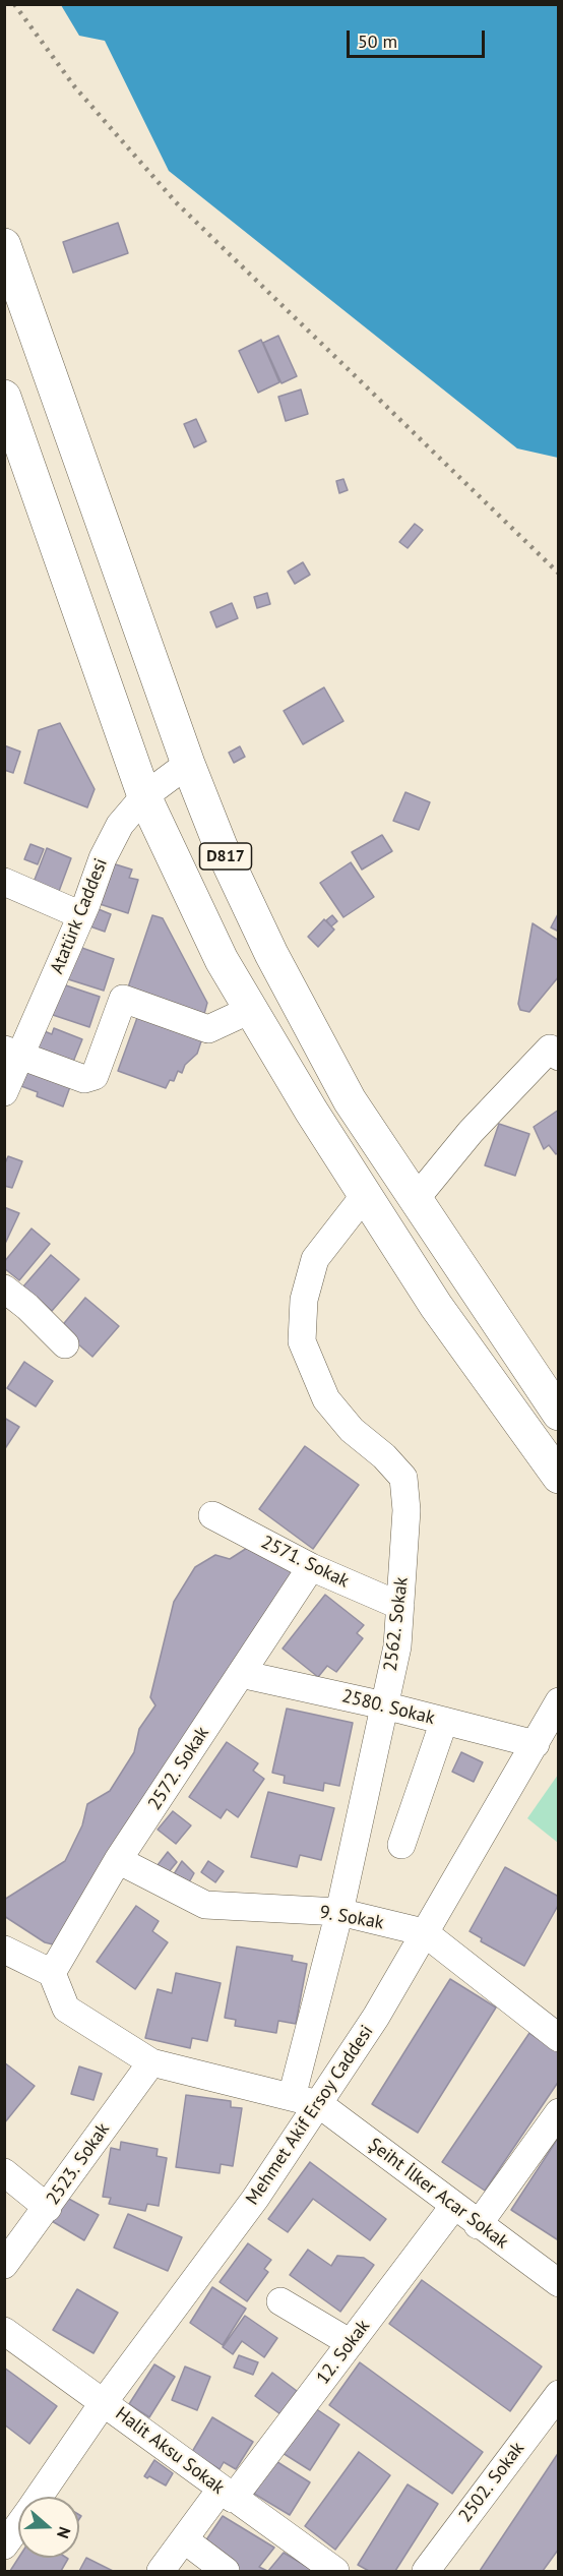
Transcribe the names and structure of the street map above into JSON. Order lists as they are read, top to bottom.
{
  "streets": {
    "highway": ["D817"],
    "street": [
      "Atatürk Caddesi",
      "2571. Sokak",
      "2562. Sokak",
      "2580. Sokak",
      "2572. Sokak",
      "9. Sokak",
      "Mehmet Akif Ersoy Caddesi",
      "2523. Sokak",
      "Şeiht İlker Acar Sokak",
      "12. Sokak",
      "Halit Aksu Sokak",
      "2502. Sokak"
    ]
  },
  "crossings": [
    ["D817", "Atatürk Caddesi"],
    ["D817", "2562. Sokak"],
    ["2571. Sokak", "2562. Sokak"],
    ["2571. Sokak", "2572. Sokak"],
    ["2562. Sokak", "2580. Sokak"],
    ["2562. Sokak", "9. Sokak"],
    ["2580. Sokak", "2572. Sokak"],
    ["2580. Sokak", "Mehmet Akif Ersoy Caddesi"],
    ["2572. Sokak", "9. Sokak"],
    ["9. Sokak", "Mehmet Akif Ersoy Caddesi"],
    ["Mehmet Akif Ersoy Caddesi", "Şeiht İlker Acar Sokak"],
    ["Mehmet Akif Ersoy Caddesi", "Halit Aksu Sokak"],
    ["Şeiht İlker Acar Sokak", "12. Sokak"],
    ["12. Sokak", "Halit Aksu Sokak"]
  ],
  "scale_bar": "50 m",
  "north": "right"
}
